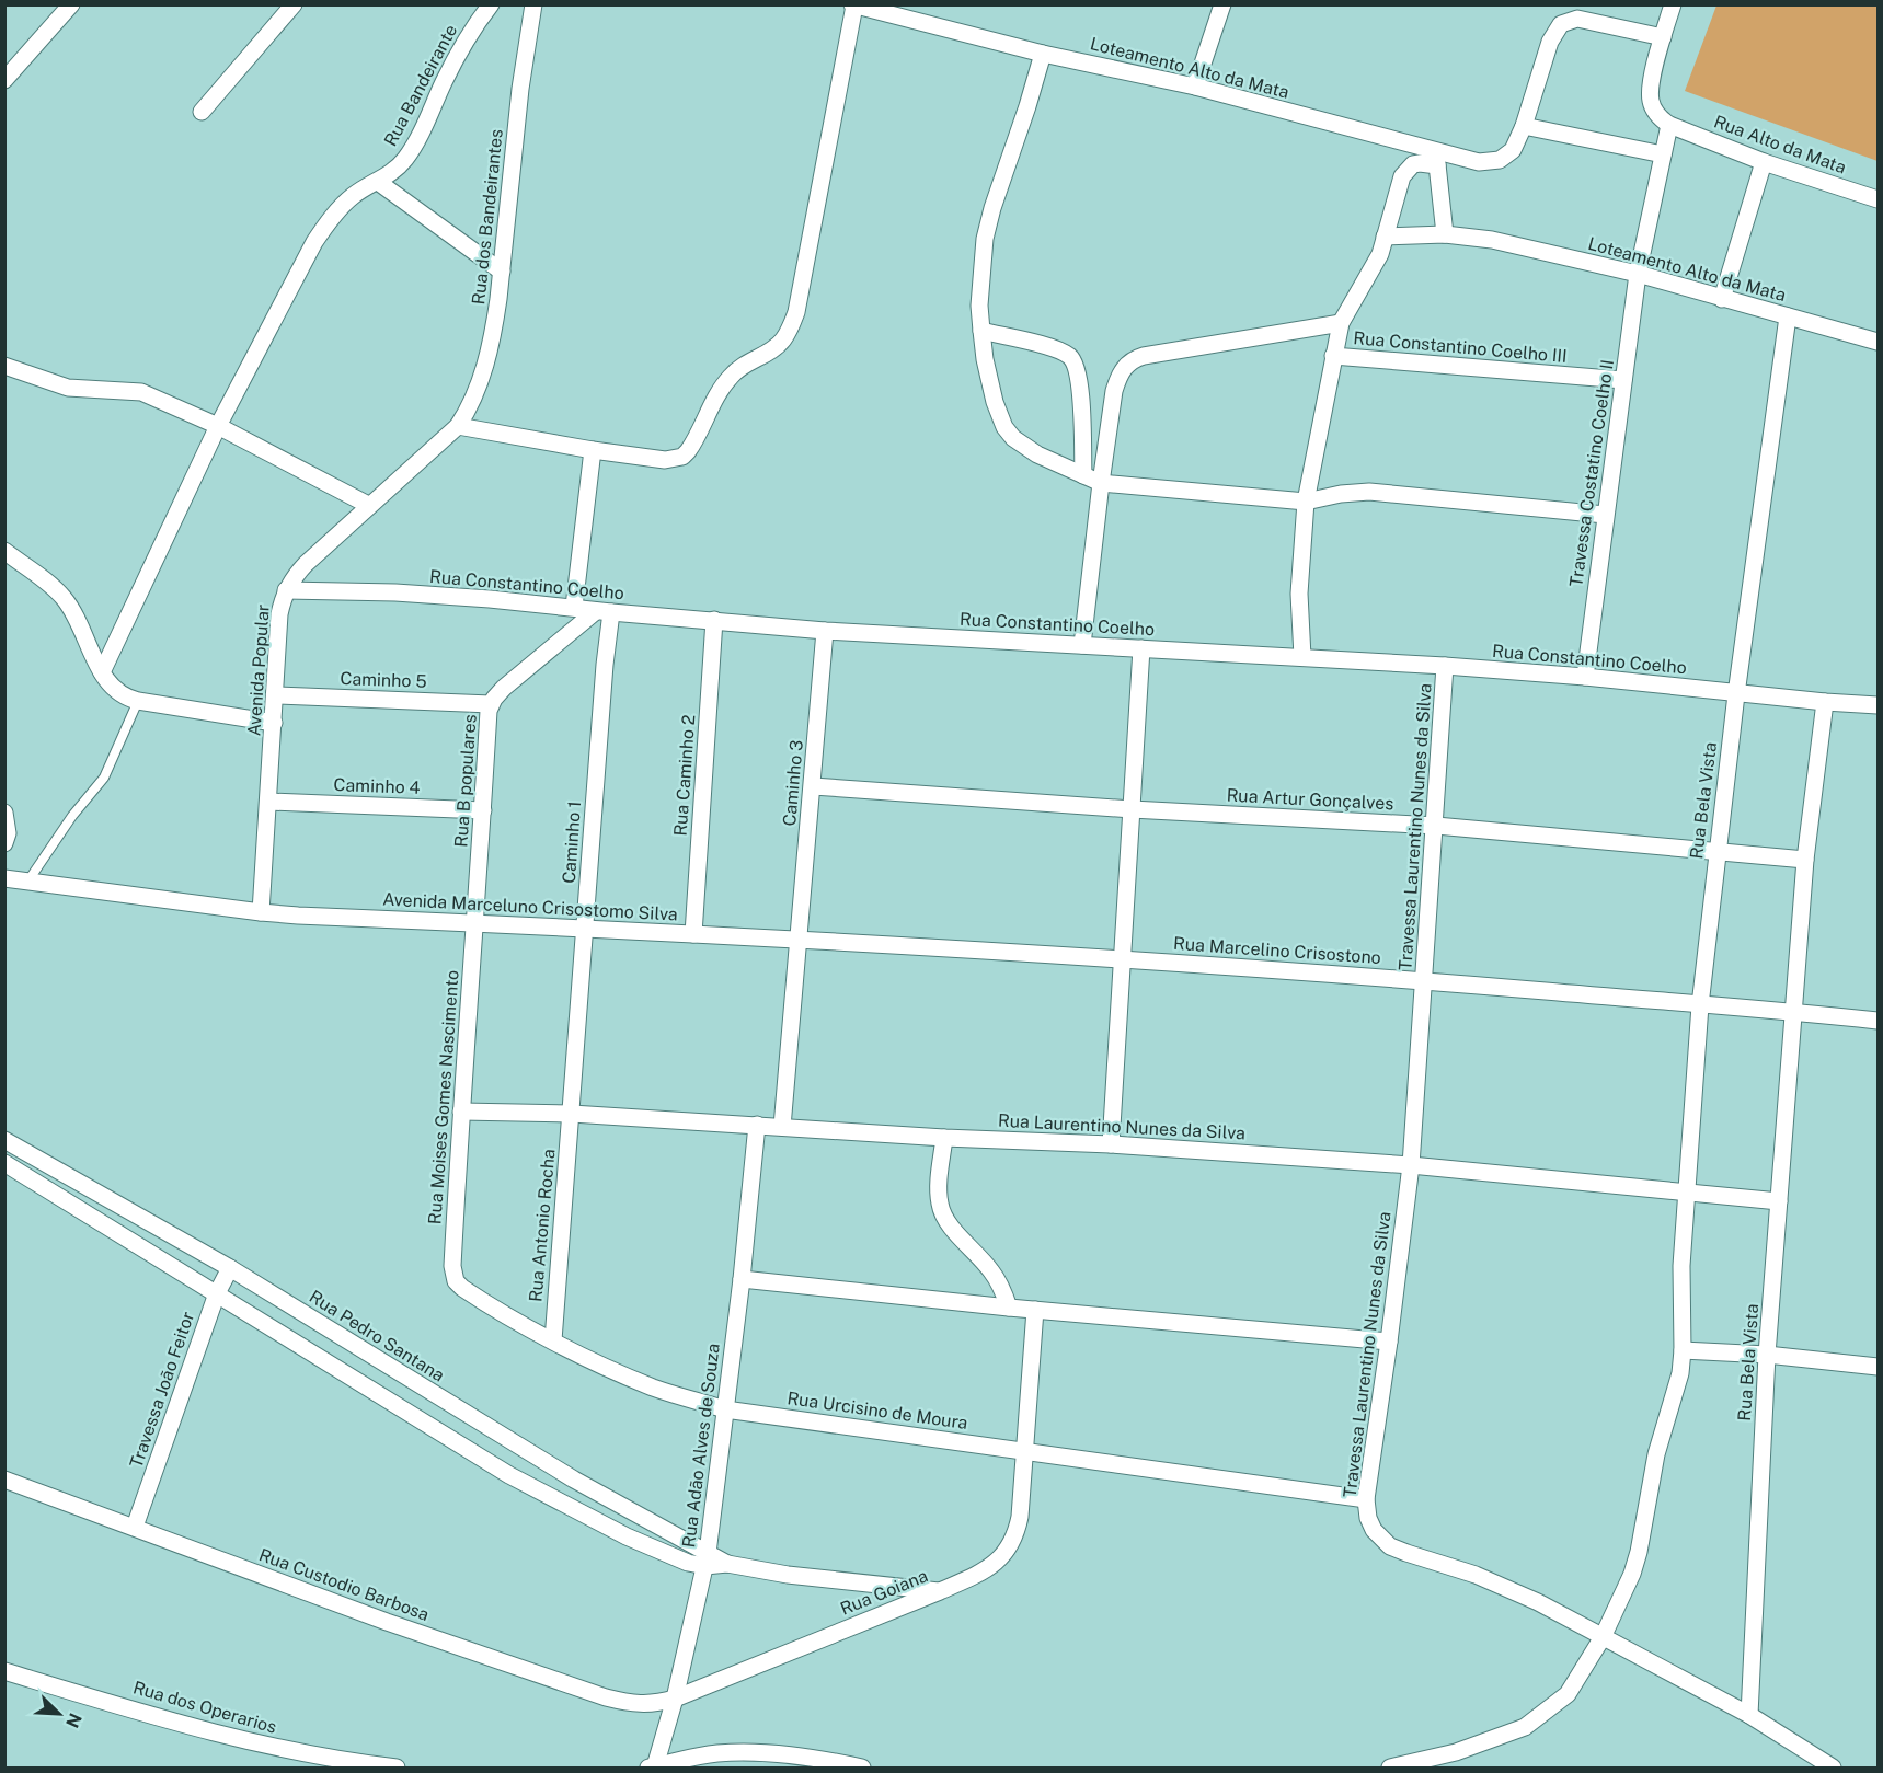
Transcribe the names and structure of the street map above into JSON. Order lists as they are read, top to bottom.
{
  "streets": {
    "street": [
      "Loteamento Alto da Mata",
      "Rua Bandeirante",
      "Rua Alto da Mata",
      "Rua dos Bandeirantes",
      "Rua Constantino Coelho III",
      "Travessa Costatino Coelho II",
      "Rua Constantino Coelho",
      "Avenida Popular",
      "Caminho 5",
      "Rua Caminho 2",
      "Rua B populares",
      "Caminho 3",
      "Caminho 4",
      "Rua Artur Gonçalves",
      "Rua Bela Vista",
      "Travessa Laurentino Nunes da Silva",
      "Caminho 1",
      "Avenida Marceluno Crisostomo Silva",
      "Rua Marcelino Crisostono",
      "Rua Moises Gomes Nascimento",
      "Rua Laurentino Nunes da Silva",
      "Rua Antonio Rocha",
      "Rua Pedro Santana",
      "Travessa João Feitor",
      "Rua Urcisino de Moura",
      "Rua Adão Alves de Souza",
      "Rua Custodio Barbosa",
      "Rua Goiana",
      "Rua dos Operarios"
    ]
  },
  "crossings": [
    ["Loteamento Alto da Mata", "Travessa Costatino Coelho II"],
    ["Loteamento Alto da Mata", "Rua Bela Vista"],
    ["Rua Alto da Mata", "Travessa Costatino Coelho II"],
    ["Rua dos Bandeirantes", "Avenida Popular"],
    ["Rua Constantino Coelho III", "Travessa Costatino Coelho II"],
    ["Travessa Costatino Coelho II", "Rua Constantino Coelho"],
    ["Rua Constantino Coelho", "Avenida Popular"],
    ["Rua Constantino Coelho", "Rua Caminho 2"],
    ["Rua Constantino Coelho", "Rua B populares"],
    ["Rua Constantino Coelho", "Caminho 3"],
    ["Rua Constantino Coelho", "Rua Bela Vista"],
    ["Rua Constantino Coelho", "Travessa Laurentino Nunes da Silva"],
    ["Rua Constantino Coelho", "Caminho 1"],
    ["Avenida Popular", "Caminho 5"],
    ["Avenida Popular", "Caminho 4"],
    ["Avenida Popular", "Avenida Marceluno Crisostomo Silva"],
    ["Caminho 5", "Rua B populares"],
    ["Rua Caminho 2", "Avenida Marceluno Crisostomo Silva"],
    ["Rua B populares", "Caminho 4"],
    ["Rua B populares", "Caminho 1"],
    ["Rua B populares", "Avenida Marceluno Crisostomo Silva"],
    ["Rua B populares", "Rua Moises Gomes Nascimento"],
    ["Caminho 3", "Rua Artur Gonçalves"],
    ["Caminho 3", "Avenida Marceluno Crisostomo Silva"],
    ["Caminho 3", "Rua Marcelino Crisostono"],
    ["Caminho 3", "Rua Laurentino Nunes da Silva"],
    ["Rua Artur Gonçalves", "Rua Bela Vista"],
    ["Rua Artur Gonçalves", "Travessa Laurentino Nunes da Silva"],
    ["Rua Bela Vista", "Travessa Laurentino Nunes da Silva"],
    ["Rua Bela Vista", "Rua Marcelino Crisostono"],
    ["Rua Bela Vista", "Rua Laurentino Nunes da Silva"],
    ["Travessa Laurentino Nunes da Silva", "Rua Marcelino Crisostono"],
    ["Travessa Laurentino Nunes da Silva", "Rua Laurentino Nunes da Silva"],
    ["Caminho 1", "Avenida Marceluno Crisostomo Silva"],
    ["Caminho 1", "Rua Laurentino Nunes da Silva"],
    ["Caminho 1", "Rua Antonio Rocha"],
    ["Avenida Marceluno Crisostomo Silva", "Rua Marcelino Crisostono"],
    ["Avenida Marceluno Crisostomo Silva", "Rua Moises Gomes Nascimento"],
    ["Rua Moises Gomes Nascimento", "Rua Laurentino Nunes da Silva"],
    ["Rua Moises Gomes Nascimento", "Rua Urcisino de Moura"],
    ["Rua Laurentino Nunes da Silva", "Rua Antonio Rocha"],
    ["Rua Laurentino Nunes da Silva", "Rua Adão Alves de Souza"],
    ["Rua Antonio Rocha", "Rua Urcisino de Moura"],
    ["Rua Pedro Santana", "Travessa João Feitor"],
    ["Rua Pedro Santana", "Rua Adão Alves de Souza"],
    ["Travessa João Feitor", "Rua Custodio Barbosa"],
    ["Rua Urcisino de Moura", "Rua Adão Alves de Souza"],
    ["Rua Urcisino de Moura", "Rua Goiana"],
    ["Rua Adão Alves de Souza", "Rua Custodio Barbosa"],
    ["Rua Adão Alves de Souza", "Rua Goiana"],
    ["Rua Custodio Barbosa", "Rua Goiana"]
  ],
  "north": "bottom right"
}
